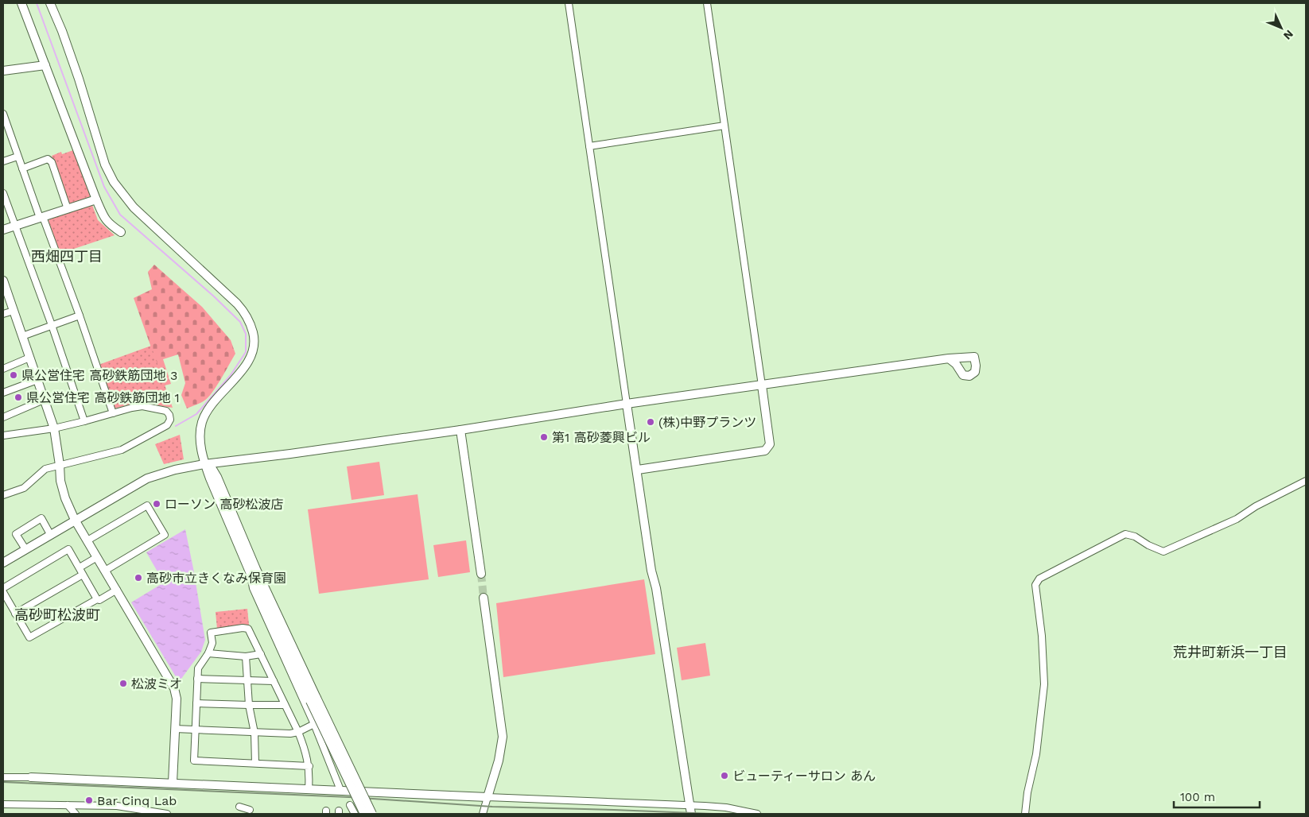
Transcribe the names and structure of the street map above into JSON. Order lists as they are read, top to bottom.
{
  "districts": ["西畑四丁目", "高砂町松波町", "荒井町新浜一丁目"],
  "places": [
    "県公営住宅 高砂鉄筋団地 3",
    "県公営住宅 高砂鉄筋団地 1",
    "(株)中野プランツ",
    "第1 高砂菱興ビル",
    "ローソン 高砂松波店",
    "高砂市立きくなみ保育園",
    "松波ミオ",
    "ビューティーサロン あん",
    "Bar Cinq Lab"
  ],
  "scale_bar": "100 m",
  "north": "bottom right"
}
